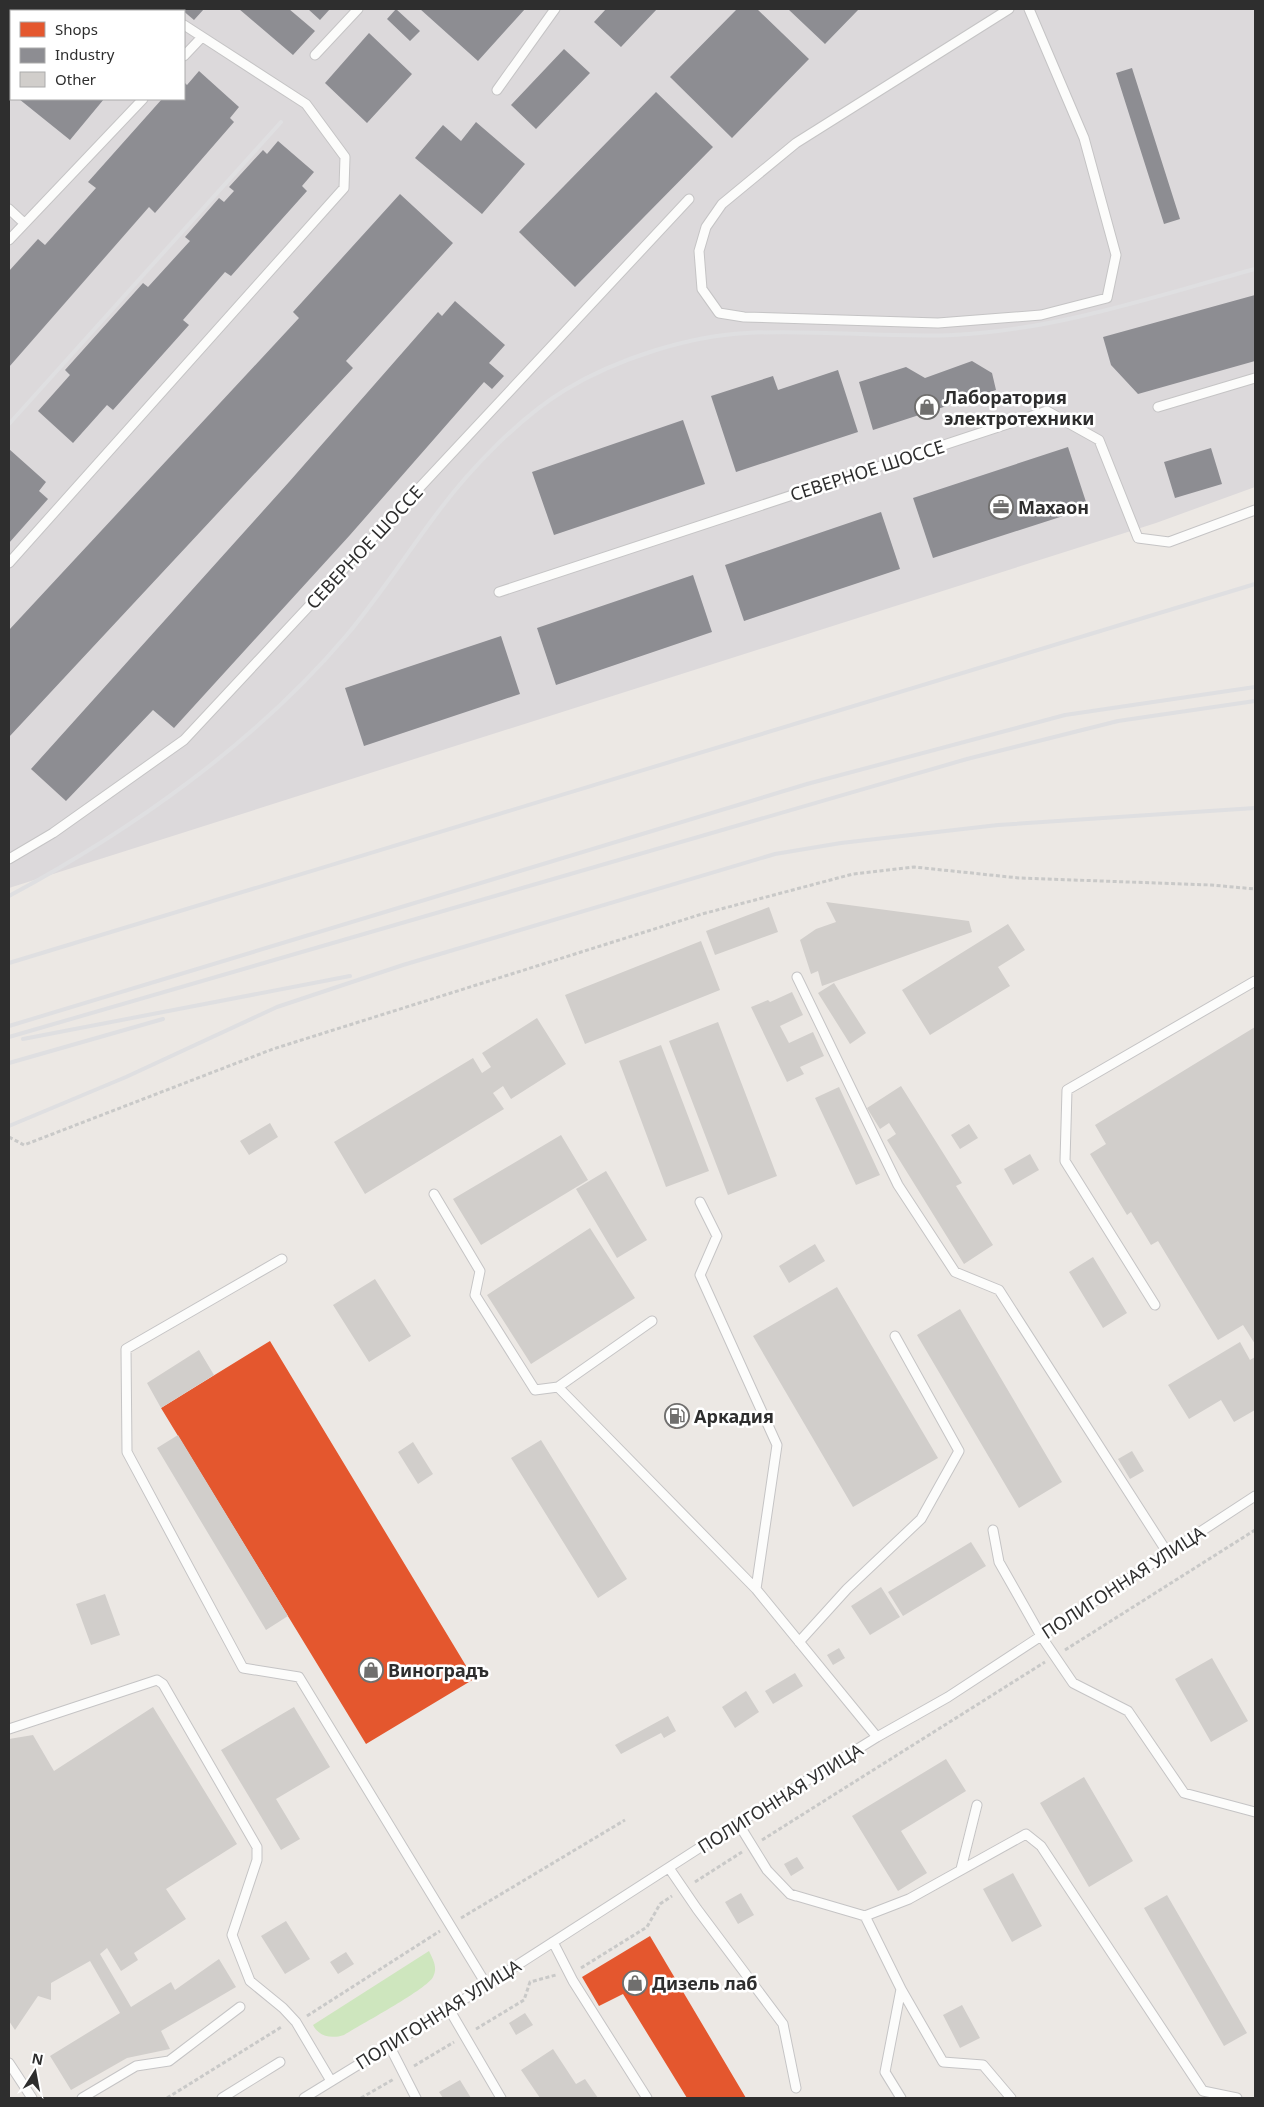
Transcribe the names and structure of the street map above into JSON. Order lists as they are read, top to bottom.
{
  "streets": {
    "lane": ["СЕВЕРНОЕ ШОССЕ", "ПОЛИГОННАЯ УЛИЦА"]
  },
  "places": {
    "shop": ["Лаборатория электротехники", "Виноградъ", "Дизель лаб"],
    "office": ["Махаон"],
    "fuel station": ["Аркадия"]
  },
  "legend": ["Shops", "Industry", "Other"],
  "north": "top"
}
